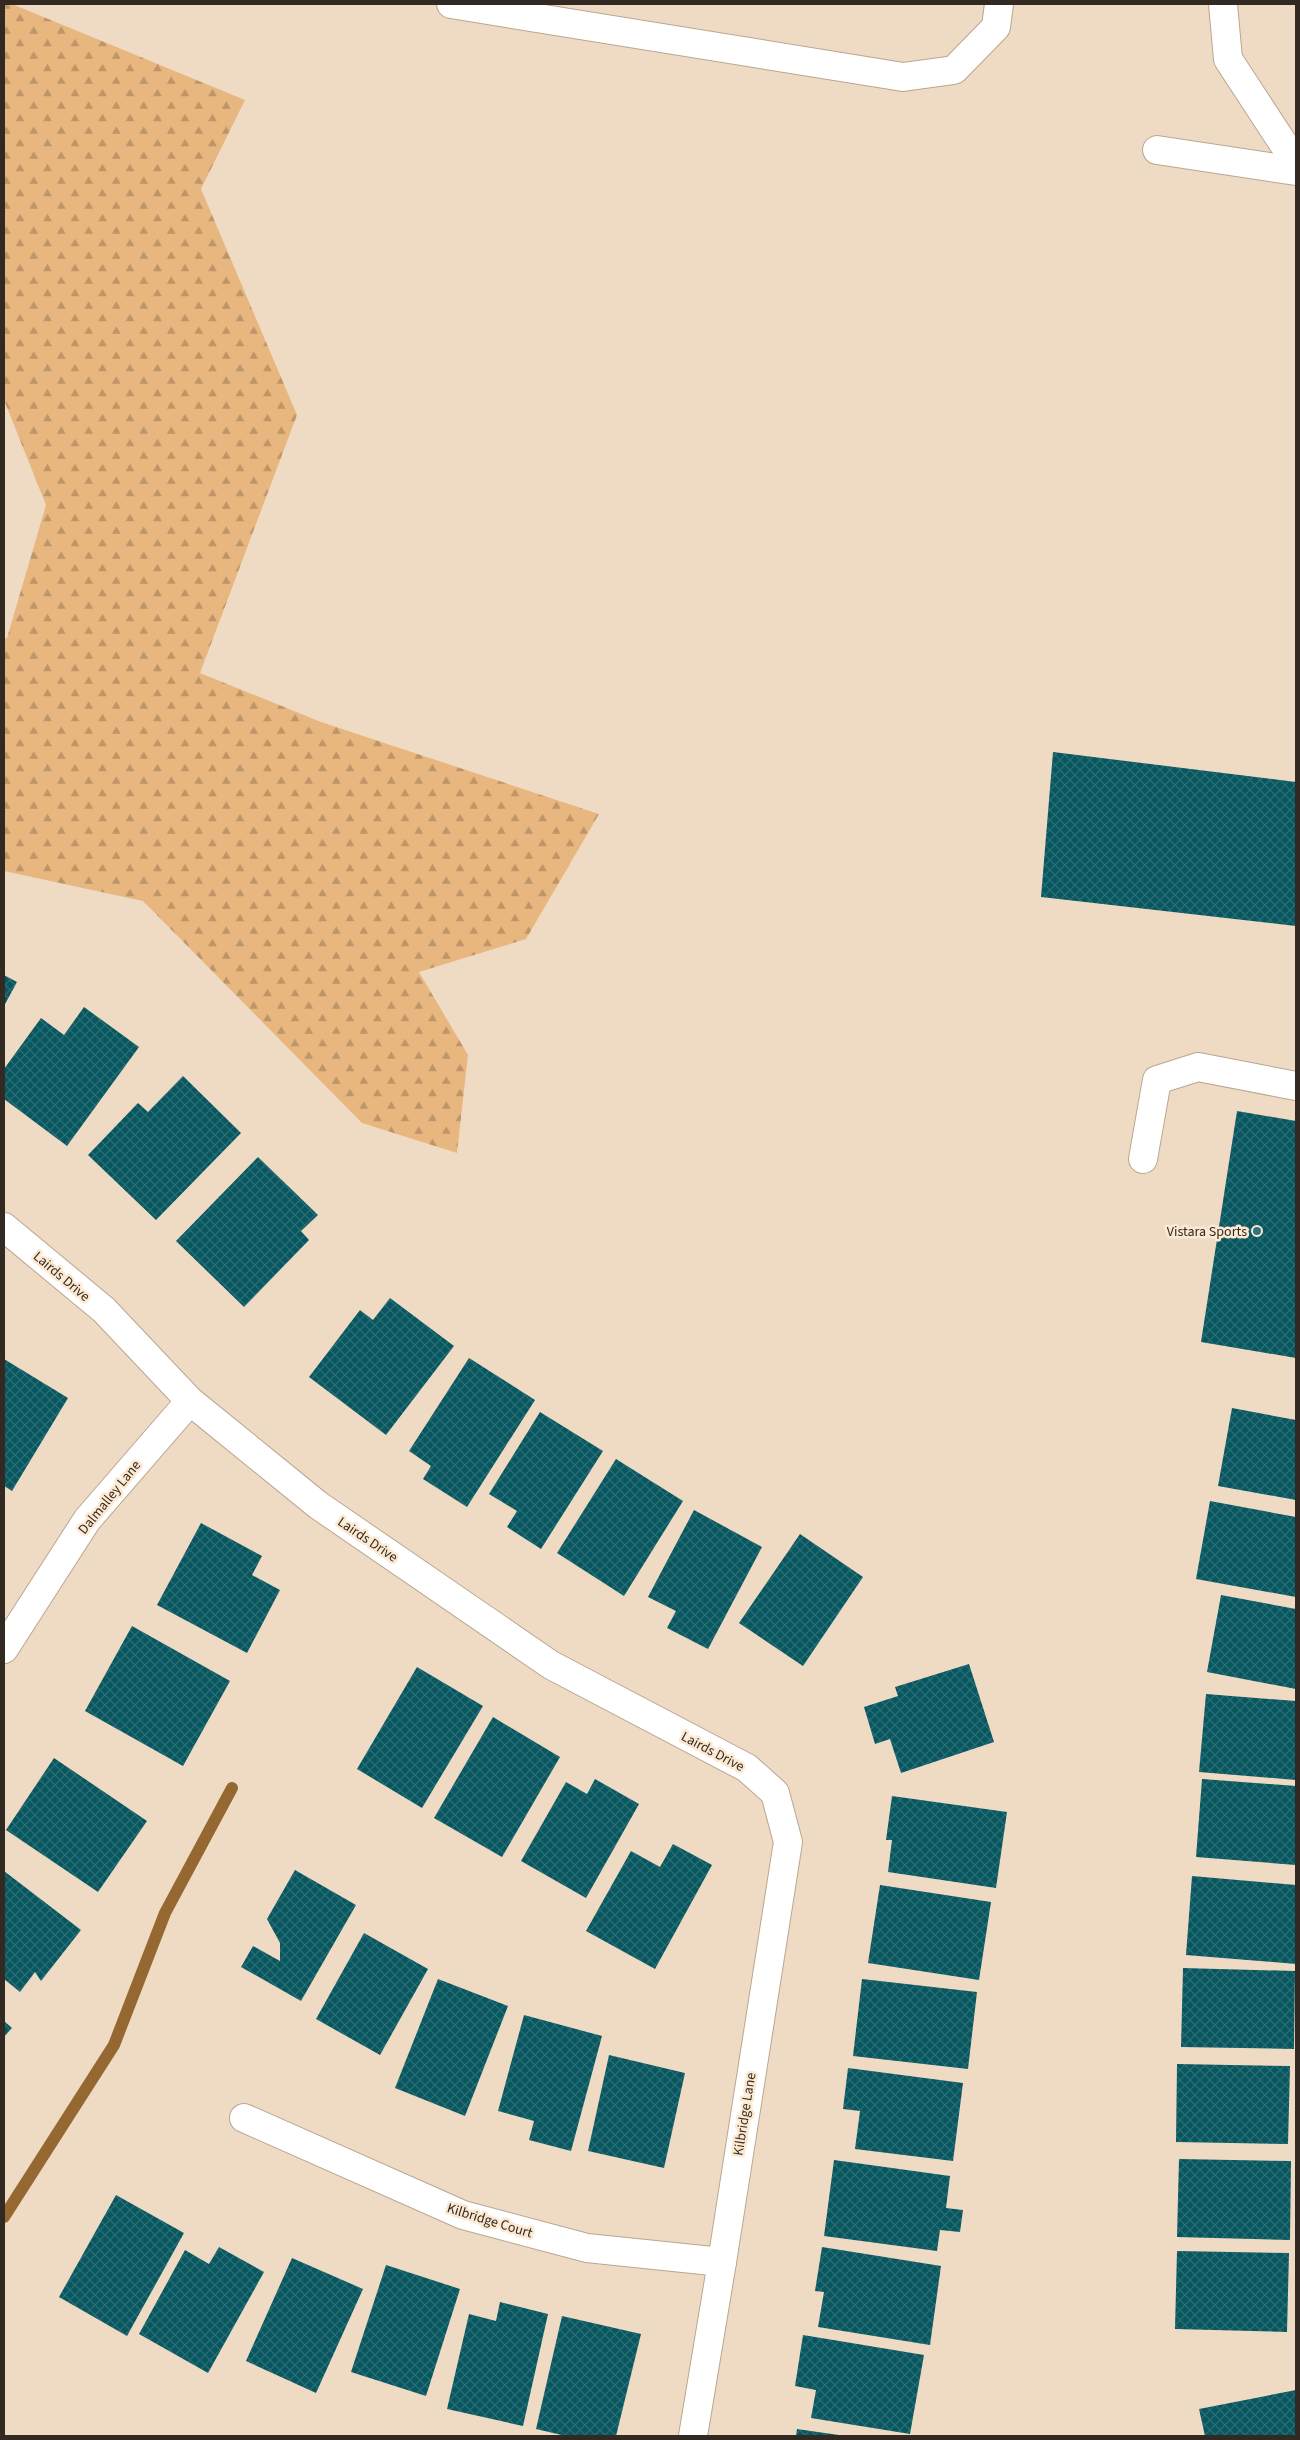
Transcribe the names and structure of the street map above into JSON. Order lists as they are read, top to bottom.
{
  "streets": {
    "street": [
      "Lairds Drive",
      "Dalmalley Lane",
      "Kilbridge Lane",
      "Kilbridge Court"
    ]
  },
  "crossings": [
    ["Lairds Drive", "Dalmalley Lane"],
    ["Lairds Drive", "Kilbridge Lane"],
    ["Kilbridge Lane", "Kilbridge Court"]
  ],
  "places": ["Vistara Sports"]
}
